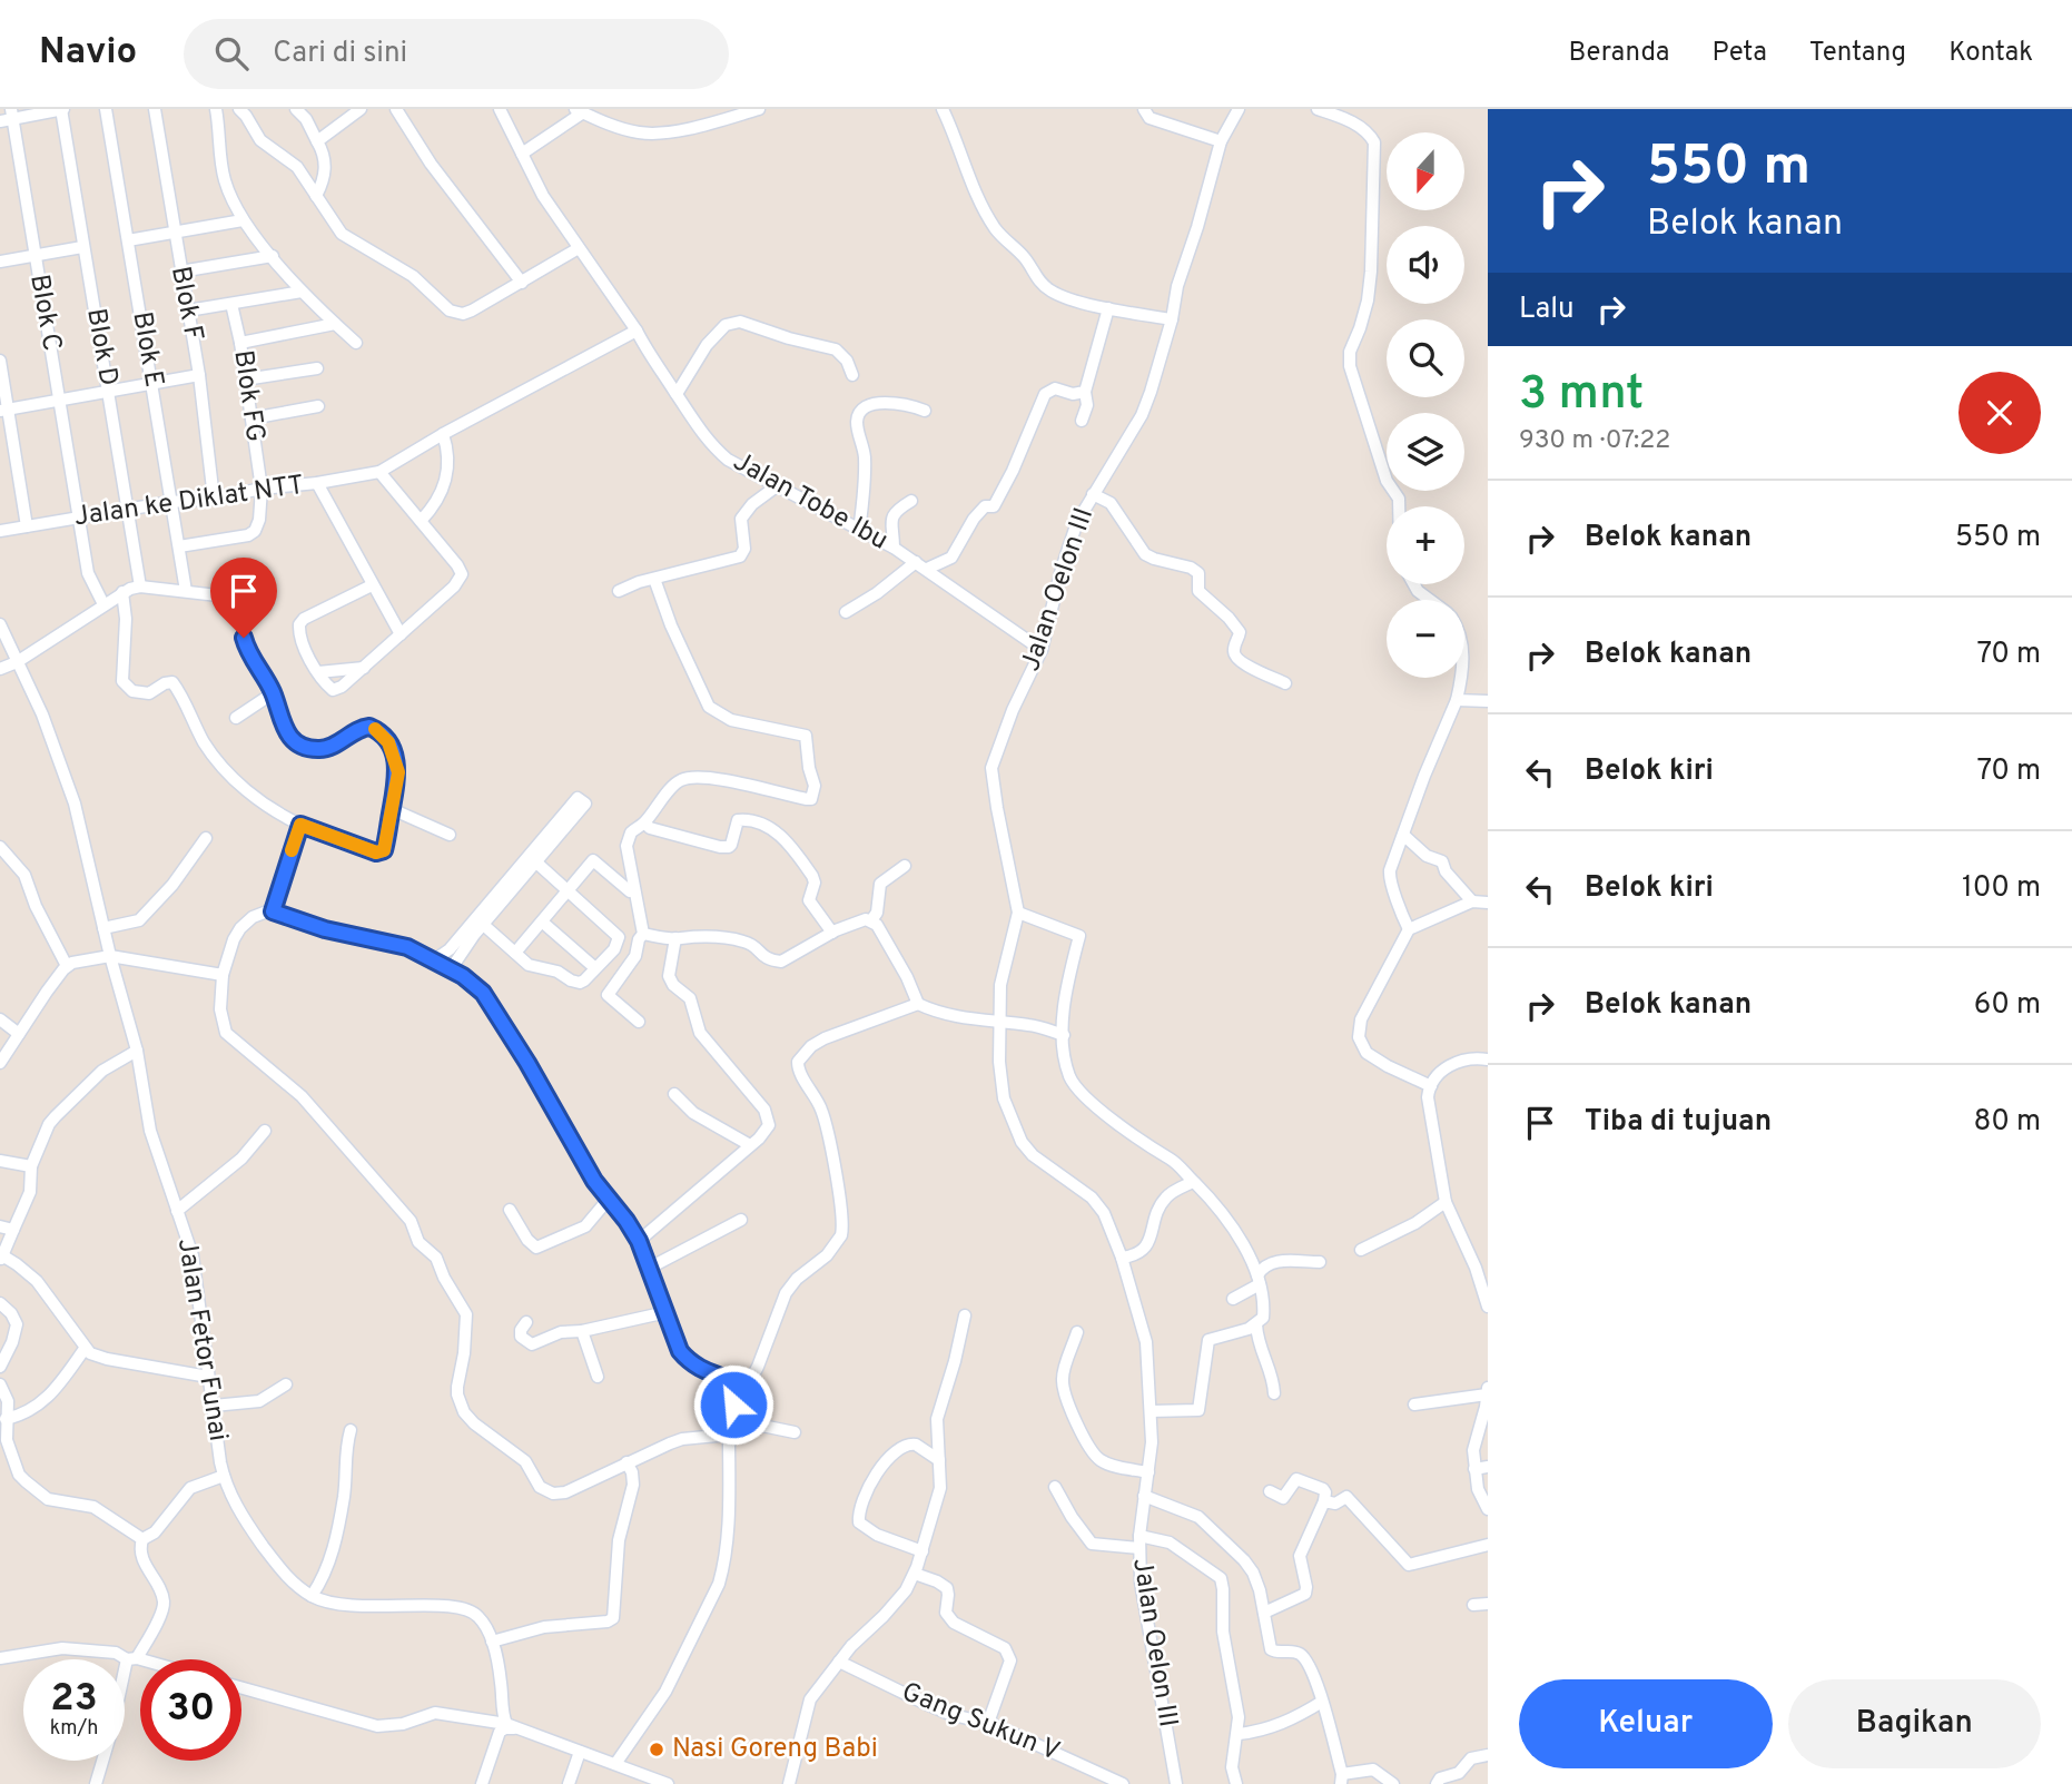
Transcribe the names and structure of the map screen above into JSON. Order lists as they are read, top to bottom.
{
  "streets": {
    "street": [
      "Blok F",
      "Blok C",
      "Blok D",
      "Blok E",
      "Blok FG",
      "Jalan ke Diklat NTT",
      "Jalan Tobe Ibu",
      "Jalan Oelon III",
      "Jalan Fetor Funai",
      "Gang Sukun V"
    ]
  },
  "crossings": [
    ["Blok F", "Jalan ke Diklat NTT"],
    ["Blok C", "Jalan ke Diklat NTT"],
    ["Blok D", "Jalan ke Diklat NTT"],
    ["Blok E", "Blok FG"],
    ["Blok E", "Jalan ke Diklat NTT"],
    ["Blok FG", "Jalan ke Diklat NTT"],
    ["Jalan ke Diklat NTT", "Jalan Tobe Ibu"],
    ["Jalan Tobe Ibu", "Jalan Oelon III"]
  ],
  "places": ["Nasi Goreng Babi"],
  "north": "bottom",
  "page": {
    "header": "Navio",
    "search": "Cari di sini",
    "nav": [
      "Beranda",
      "Peta",
      "Tentang",
      "Kontak"
    ],
    "turn": ["550 m", "Belok kanan"],
    "map_buttons": ["+", "−"],
    "then": "Lalu",
    "heading": ["3 mnt", "930 m · 07:22"],
    "list": [
      {
        "name": "Belok kanan",
        "value": "550 m"
      },
      {
        "name": "Belok kanan",
        "value": "70 m"
      },
      {
        "name": "Belok kiri",
        "value": "70 m"
      },
      {
        "name": "Belok kiri",
        "value": "100 m"
      },
      {
        "name": "Belok kanan",
        "value": "60 m"
      },
      {
        "name": "Tiba di tujuan",
        "value": "80 m"
      }
    ],
    "speed": "23 km/h",
    "limit": "30",
    "buttons": ["Keluar", "Bagikan"]
  }
}
